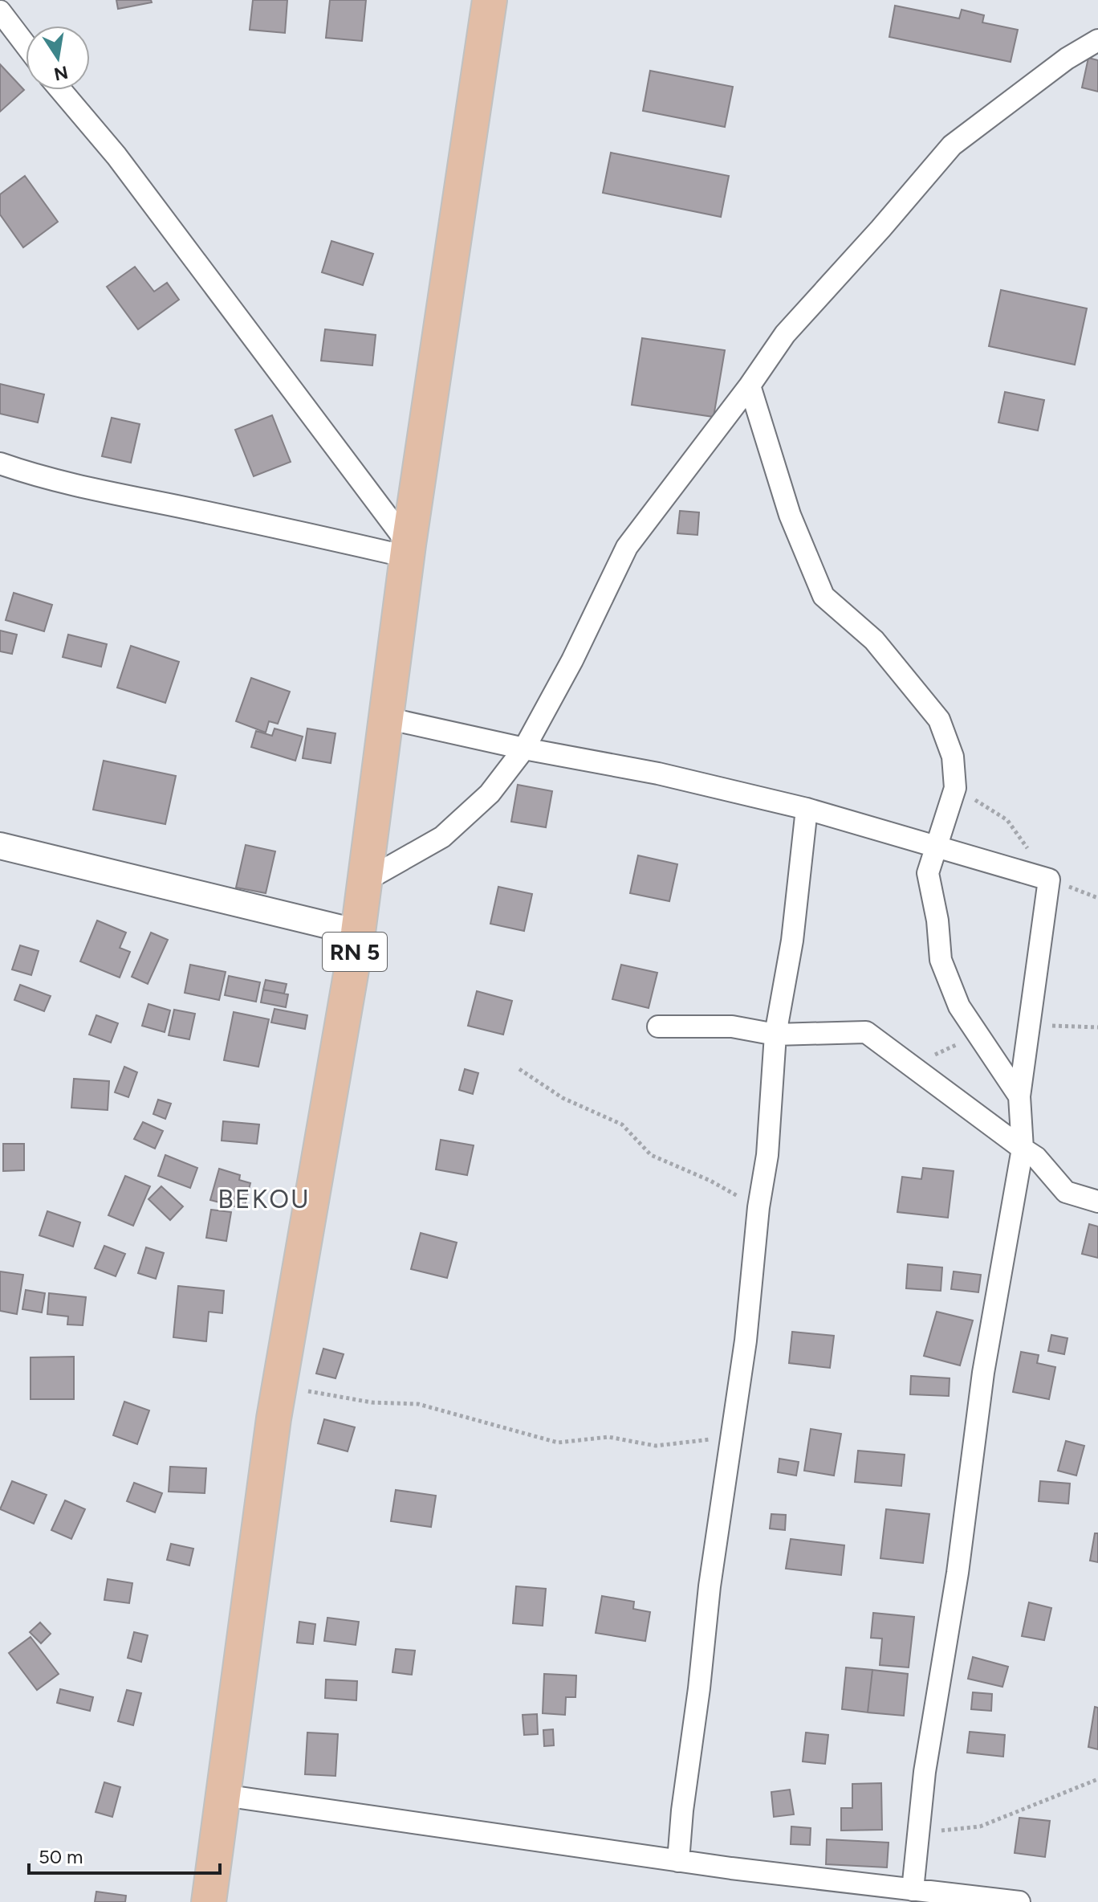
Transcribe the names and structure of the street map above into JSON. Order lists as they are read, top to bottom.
{
  "streets": {
    "main road": ["RN 5"]
  },
  "districts": ["BEKOU"],
  "scale_bar": "50 m",
  "north": "bottom"
}
